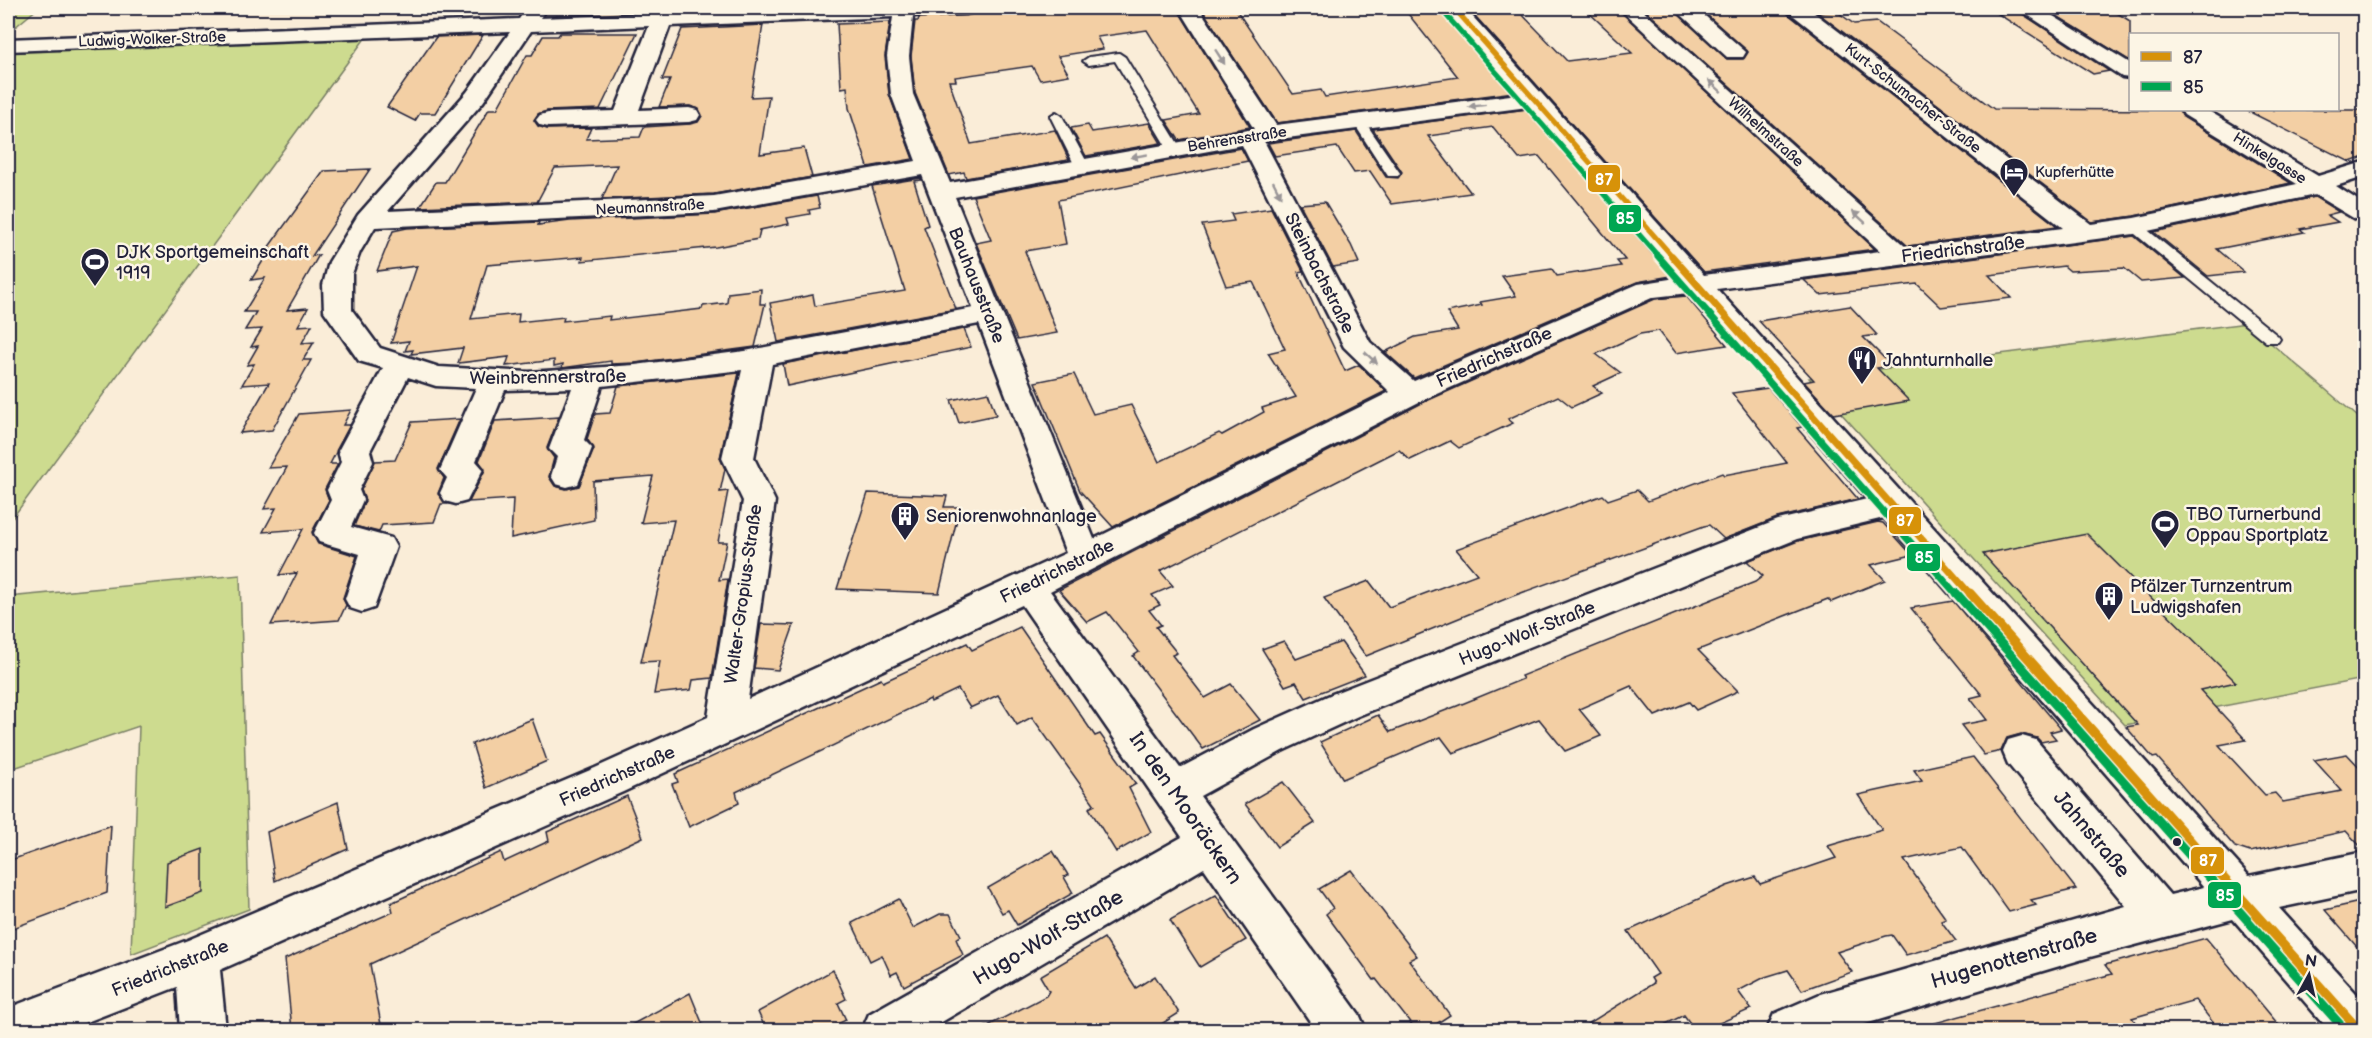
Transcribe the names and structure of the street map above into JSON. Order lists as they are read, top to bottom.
{
  "streets": {
    "street": [
      "Ludwig-Wolker-Straße",
      "Kurt-Schumacher-Straße",
      "Wilhelmstraße",
      "Behrensstraße",
      "Hinkelgasse",
      "Neumannstraße",
      "Friedrichstraße",
      "Steinbachstraße",
      "Bauhausstraße",
      "Weinbrennerstraße",
      "Walter-Gropius-Straße",
      "Hugo-Wolf-Straße",
      "In den Mooräckern",
      "Jahnstraße",
      "Hugenottenstraße"
    ]
  },
  "crossings": [
    ["Ludwig-Wolker-Straße", "Bauhausstraße"],
    ["Ludwig-Wolker-Straße", "Weinbrennerstraße"],
    ["Kurt-Schumacher-Straße", "Friedrichstraße"],
    ["Wilhelmstraße", "Friedrichstraße"],
    ["Behrensstraße", "Steinbachstraße"],
    ["Behrensstraße", "Bauhausstraße"],
    ["Hinkelgasse", "Friedrichstraße"],
    ["Neumannstraße", "Bauhausstraße"],
    ["Neumannstraße", "Weinbrennerstraße"],
    ["Friedrichstraße", "Steinbachstraße"],
    ["Friedrichstraße", "Bauhausstraße"],
    ["Friedrichstraße", "Walter-Gropius-Straße"],
    ["Friedrichstraße", "In den Mooräckern"],
    ["Bauhausstraße", "Weinbrennerstraße"],
    ["Weinbrennerstraße", "Walter-Gropius-Straße"],
    ["Hugo-Wolf-Straße", "In den Mooräckern"],
    ["Jahnstraße", "Hugenottenstraße"]
  ],
  "one_way": ["Behrensstraße"],
  "places": {
    "hotel": ["Kupferhütte"],
    "sports": ["DJK Sportgemeinschaft 1919", "TBO Turnerbund Oppau Sportplatz"],
    "restaurant": ["Jahnturnhalle"],
    "building": ["Seniorenwohnanlage", "Pfälzer Turnzentrum Ludwigshafen"]
  },
  "lines": ["transit line 87", "transit line 85"],
  "legend": ["87", "85"],
  "north": "top"
}
